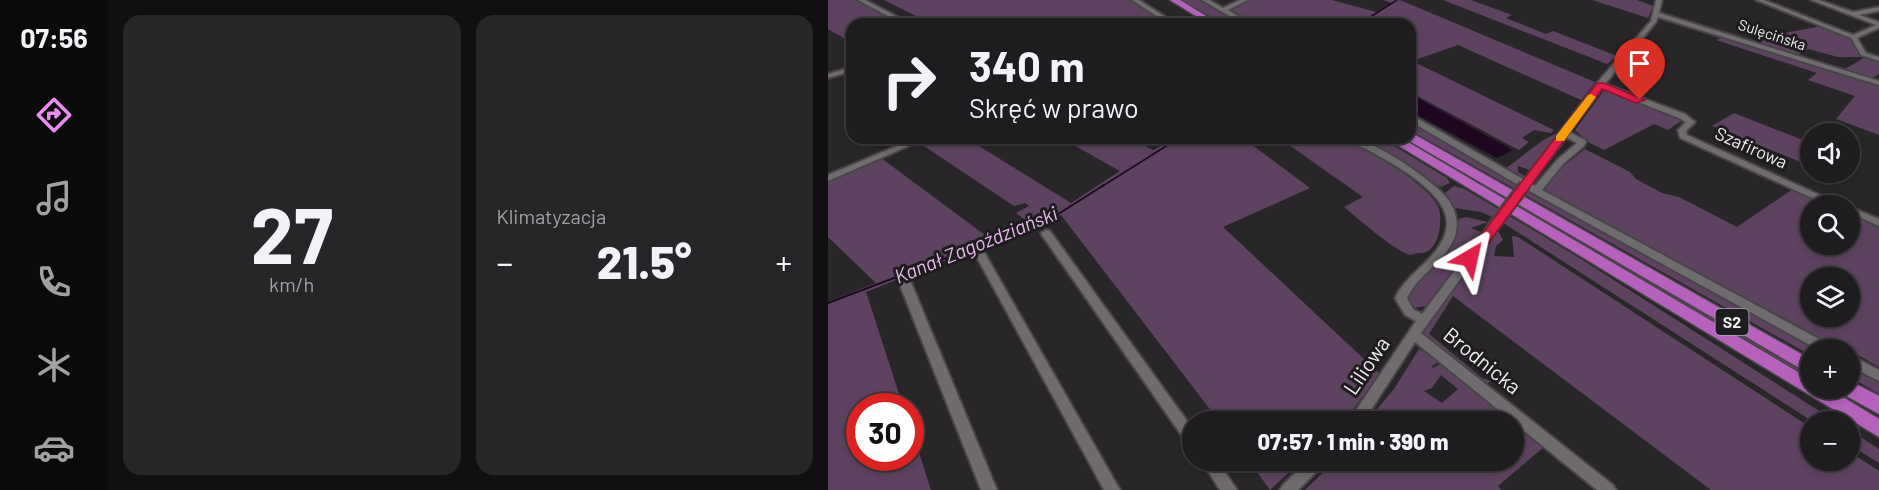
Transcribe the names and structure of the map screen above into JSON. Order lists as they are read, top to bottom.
{
  "streets": {
    "highway": ["S2"],
    "street": [
      "Sulęcińska",
      "Szafirowa",
      "Brodnicka",
      "Liliowa"
    ]
  },
  "crossings": [
    ["Sulęcińska", "Liliowa"],
    ["Szafirowa", "Liliowa"],
    ["Brodnicka", "Liliowa"]
  ],
  "water": ["Kanał Zagoździański"],
  "page": {
    "tabs": "07:56",
    "tile": [
      ["27", "km/h"],
      "Klimatyzacja"
    ],
    "turn": ["340 m", "Skręć w prawo"],
    "map_buttons": ["+", "−"],
    "heat": ["−", "21.5°", "+"],
    "limit": "30",
    "trip": "07:57 · 1 min · 390 m"
  }
}
